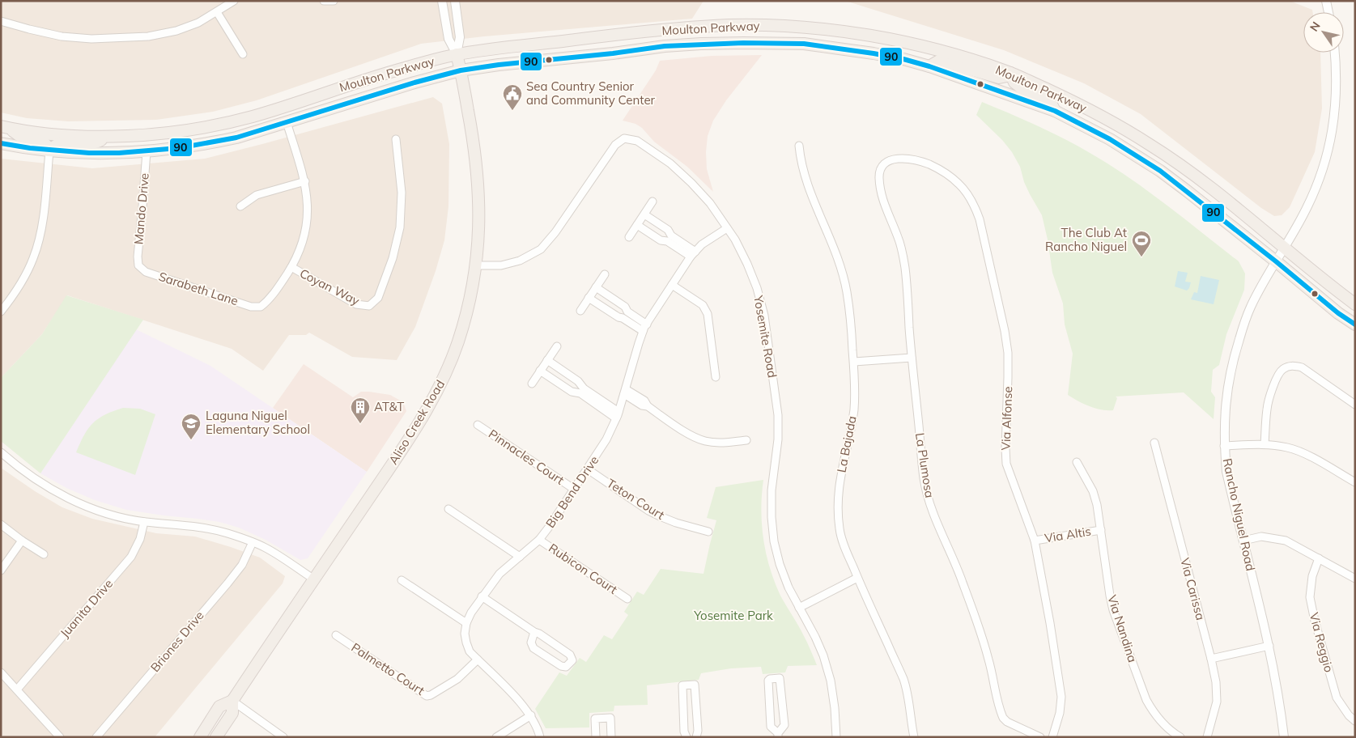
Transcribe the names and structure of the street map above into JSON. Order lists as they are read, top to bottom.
{
  "streets": {
    "main road": ["Moulton Parkway", "Aliso Creek Road"],
    "street": [
      "Mando Drive",
      "Coyan Way",
      "Sarabeth Lane",
      "Yosemite Road",
      "Via Alfonse",
      "La Bajada",
      "Pinnacles Court",
      "La Plumosa",
      "Big Bend Drive",
      "Teton Court",
      "Rancho Niguel Road",
      "Via Altis",
      "Rubicon Court",
      "Via Carissa",
      "Juanita Drive",
      "Via Nandina",
      "Briones Drive",
      "Via Reggio",
      "Palmetto Court"
    ]
  },
  "crossings": [
    ["Moulton Parkway", "Mando Drive"],
    ["Moulton Parkway", "Aliso Creek Road"],
    ["Moulton Parkway", "Rancho Niguel Road"],
    ["Mando Drive", "Sarabeth Lane"],
    ["Coyan Way", "Sarabeth Lane"],
    ["Yosemite Road", "Aliso Creek Road"],
    ["Yosemite Road", "Big Bend Drive"],
    ["Via Alfonse", "La Plumosa"],
    ["Via Alfonse", "Via Altis"],
    ["Pinnacles Court", "Big Bend Drive"],
    ["Big Bend Drive", "Teton Court"],
    ["Big Bend Drive", "Rubicon Court"],
    ["Big Bend Drive", "Palmetto Court"],
    ["Via Altis", "Via Nandina"]
  ],
  "parks": ["Yosemite Park"],
  "places": {
    "public building": ["Sea Country Senior and Community Center"],
    "sports": ["The Club At Rancho Niguel"],
    "building": ["AT&T"],
    "school or university": ["Laguna Niguel Elementary School"]
  },
  "lines": ["transit line 90"],
  "north": "top left"
}
